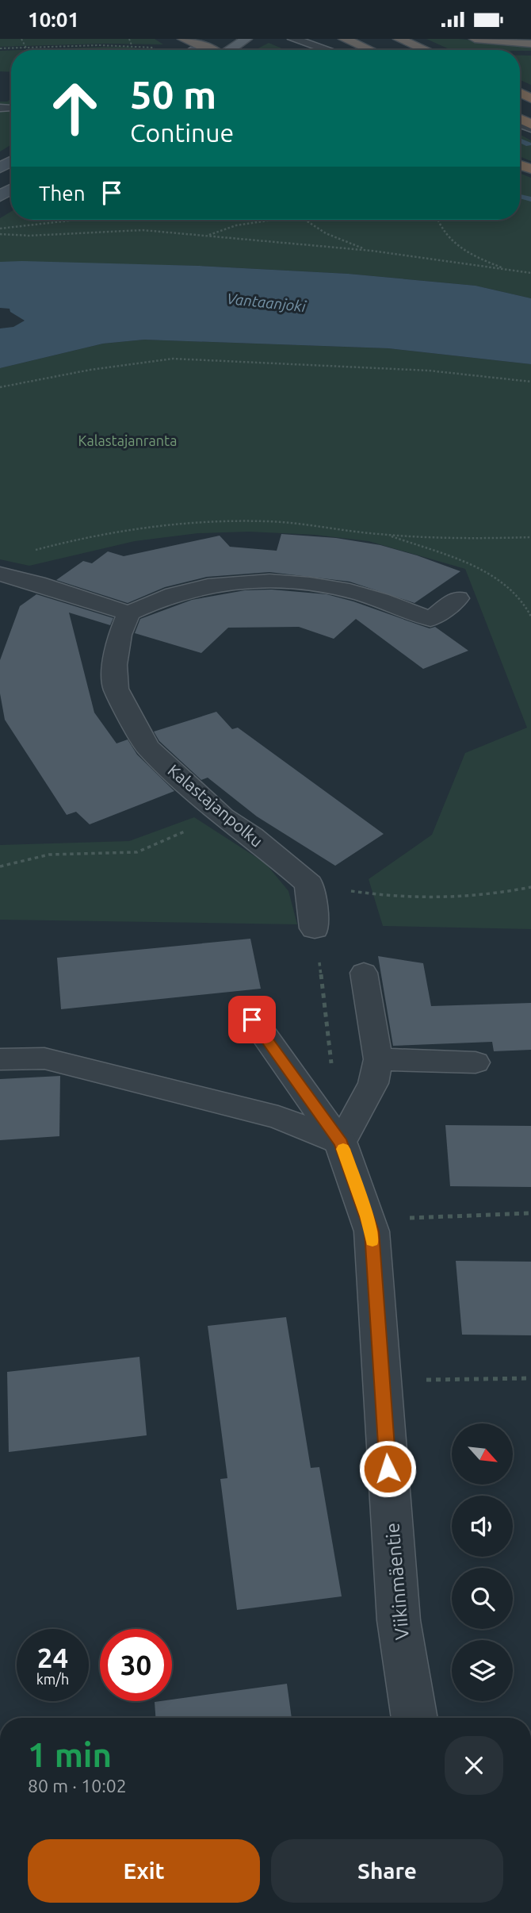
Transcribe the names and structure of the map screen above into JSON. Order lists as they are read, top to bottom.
{
  "streets": {
    "street": ["Kalastajanpolku", "Viikinmäentie"]
  },
  "water": ["Vantaanjoki"],
  "parks": ["Kalastajanranta"],
  "north": "bottom right",
  "page": {
    "status": "10:01",
    "turn": ["50 m", "Continue"],
    "then": "Then",
    "speed": "24 km/h",
    "limit": "30",
    "heading": ["1 min", "80 m · 10:02"],
    "buttons": ["Exit", "Share"]
  }
}
